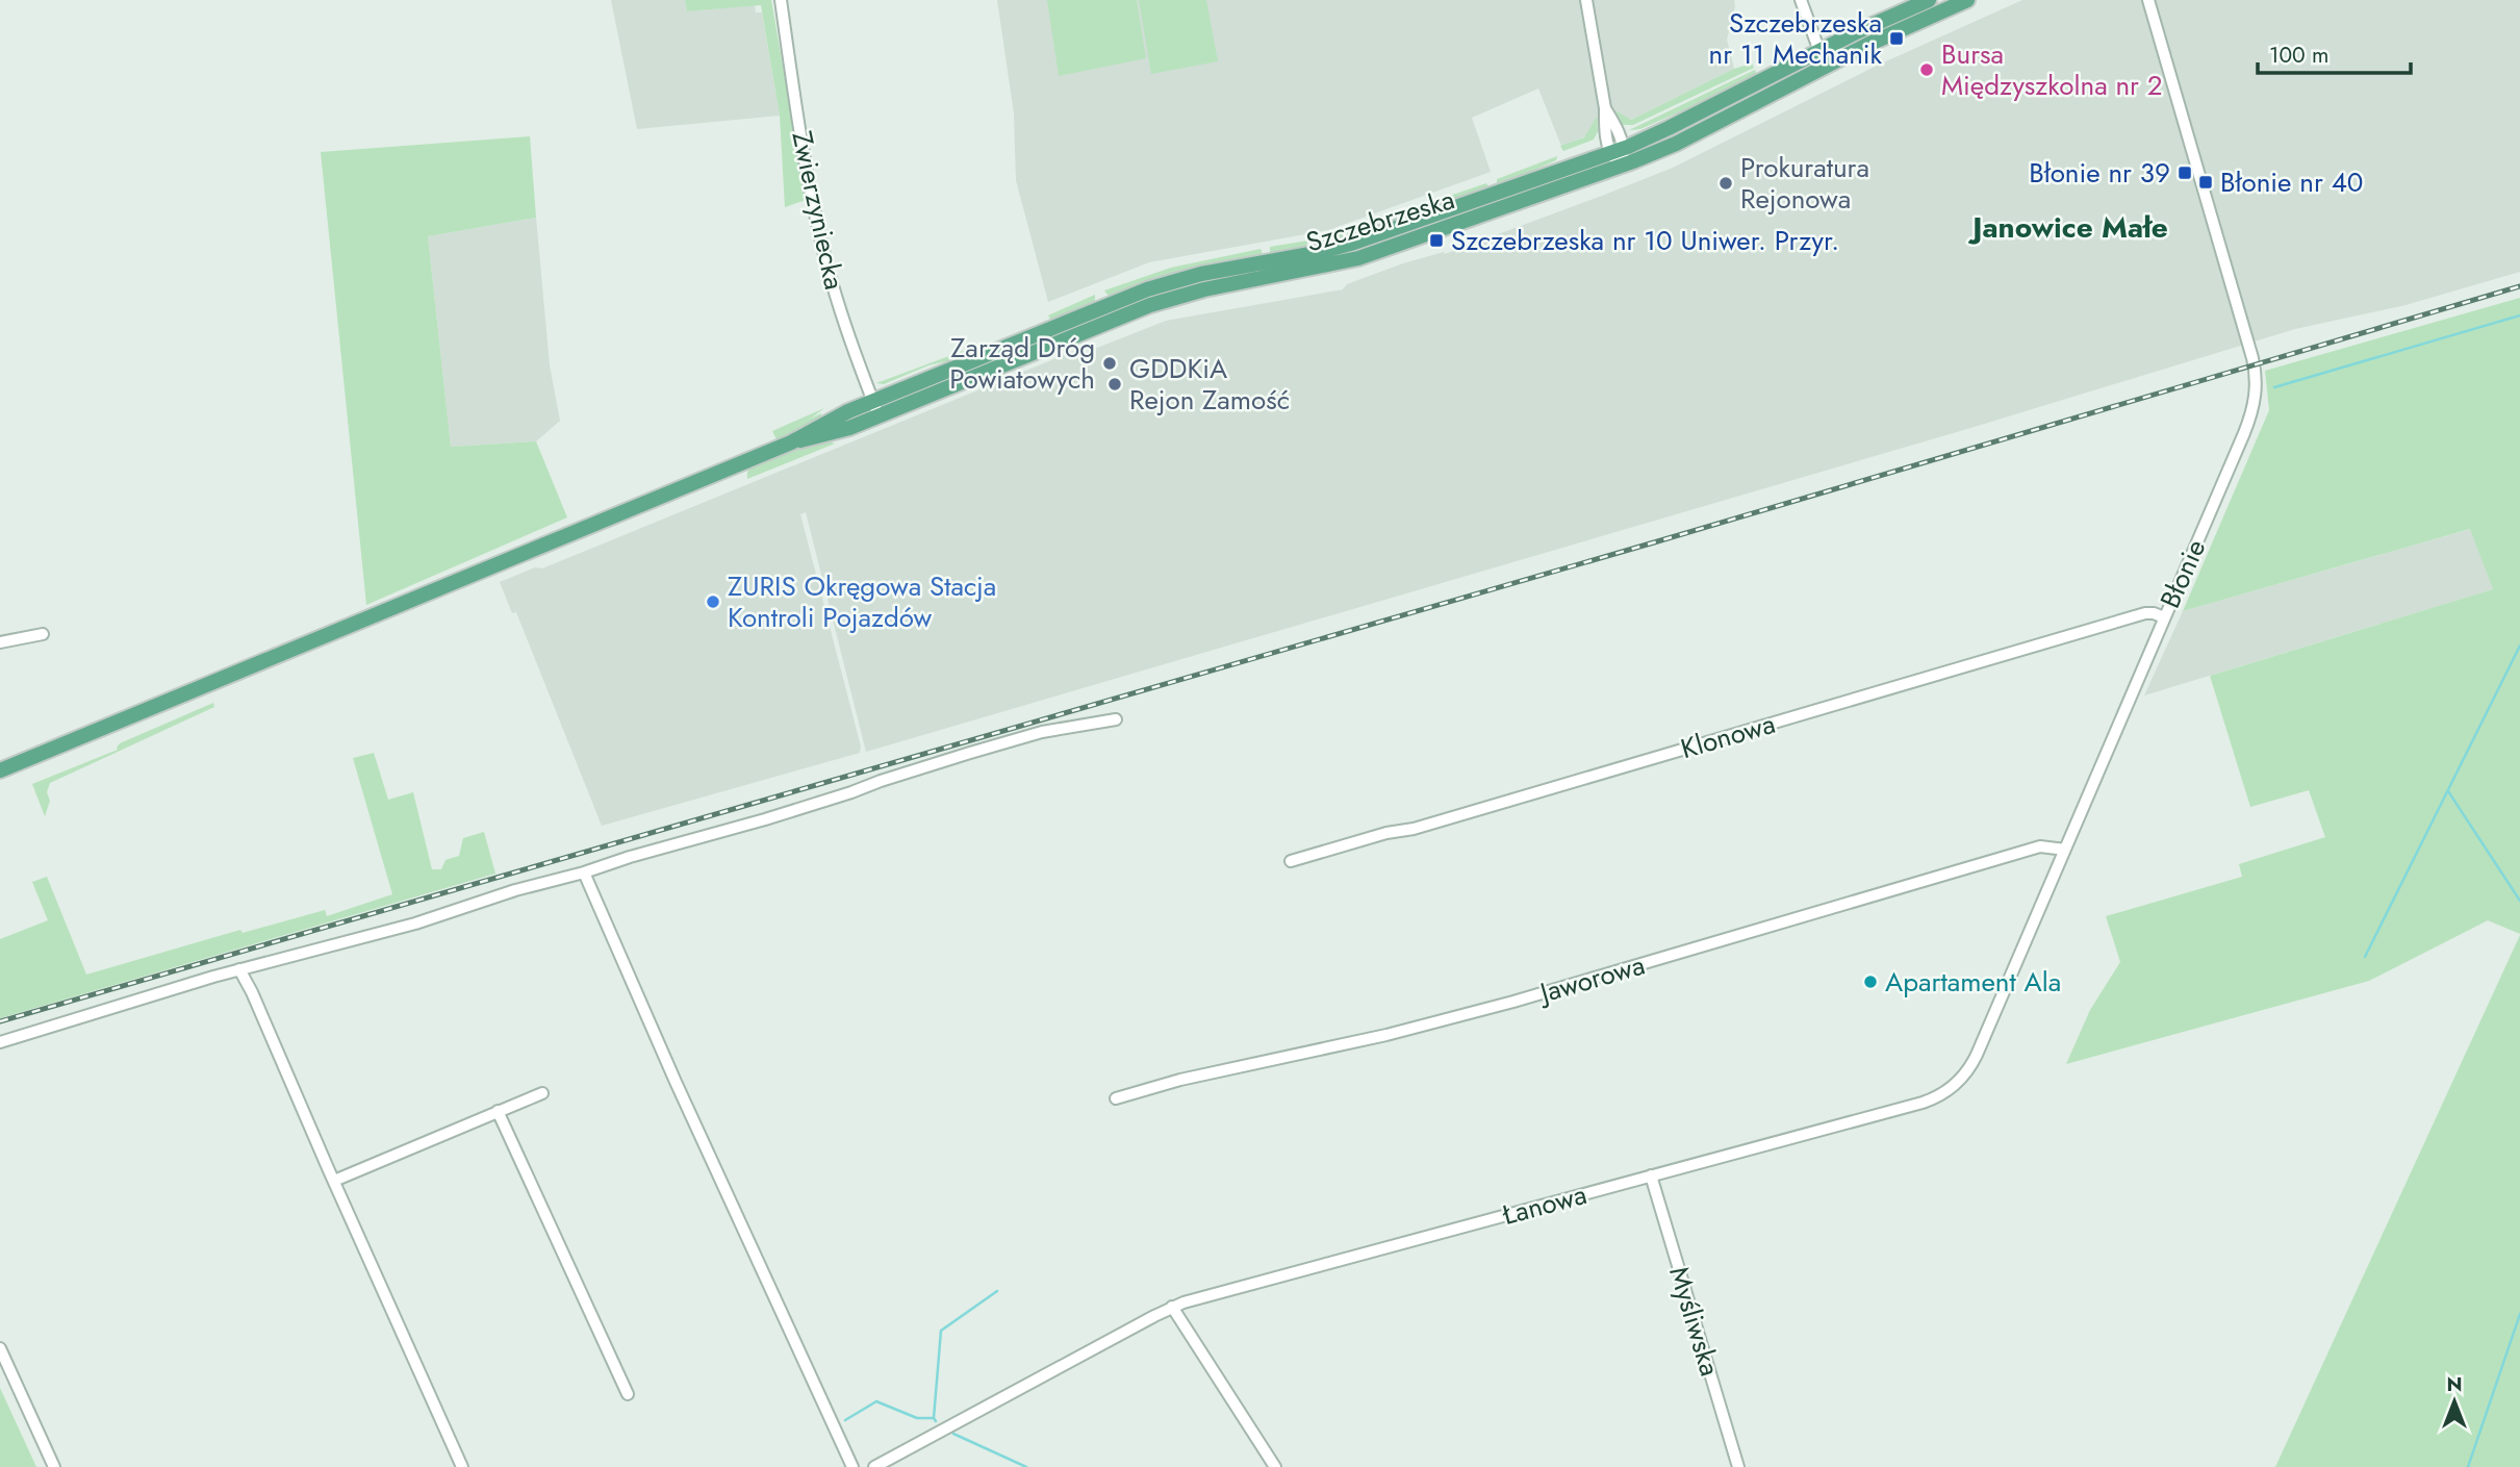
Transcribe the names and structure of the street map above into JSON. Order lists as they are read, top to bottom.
{
  "streets": {
    "main road": ["Szczebrzeska"],
    "street": [
      "Zwierzyniecka",
      "Błonie",
      "Klonowa",
      "Jaworowa",
      "Łanowa",
      "Myśliwska"
    ]
  },
  "crossings": [
    ["Zwierzyniecka", "Szczebrzeska"],
    ["Błonie", "Klonowa"],
    ["Błonie", "Jaworowa"],
    ["Błonie", "Łanowa"],
    ["Łanowa", "Myśliwska"]
  ],
  "districts": ["Janowice Małe"],
  "places": {
    "transit": [
      "Szczebrzeska nr 11 Mechanik",
      "Błonie nr 39",
      "Błonie nr 40",
      "Szczebrzeska nr 10 Uniwer. Przyr."
    ],
    "other": [
      "Bursa Międzyszkolna nr 2",
      "Prokuratura Rejonowa",
      "Zarząd Dróg Powiatowych",
      "GDDKiA Rejon Zamość",
      "ZURIS Okręgowa Stacja Kontroli Pojazdów",
      "Apartament Ala"
    ]
  },
  "scale_bar": "100 m",
  "north": "top"
}
